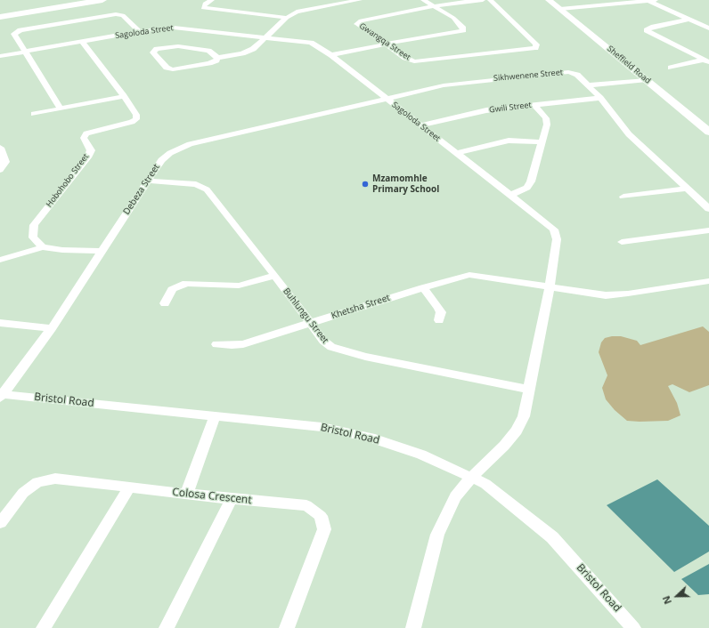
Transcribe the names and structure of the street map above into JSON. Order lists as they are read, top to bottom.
{
  "streets": {
    "street": [
      "Sagoloda Street",
      "Gwangqa Street",
      "Sheffield Road",
      "Sikhwenene Street",
      "Gwili Street",
      "Hobohobo Street",
      "Debeza Street",
      "Khetsha Street",
      "Buhlungu Street",
      "Bristol Road",
      "Colosa Crescent"
    ]
  },
  "crossings": [
    ["Sagoloda Street", "Sikhwenene Street"],
    ["Sagoloda Street", "Gwili Street"],
    ["Sagoloda Street", "Hobohobo Street"],
    ["Sagoloda Street", "Debeza Street"],
    ["Sagoloda Street", "Khetsha Street"],
    ["Sagoloda Street", "Buhlungu Street"],
    ["Sagoloda Street", "Bristol Road"],
    ["Sikhwenene Street", "Gwili Street"],
    ["Sikhwenene Street", "Debeza Street"],
    ["Debeza Street", "Buhlungu Street"],
    ["Debeza Street", "Bristol Road"],
    ["Khetsha Street", "Buhlungu Street"]
  ],
  "places": ["Mzamomhle Primary School"],
  "north": "left"
}
